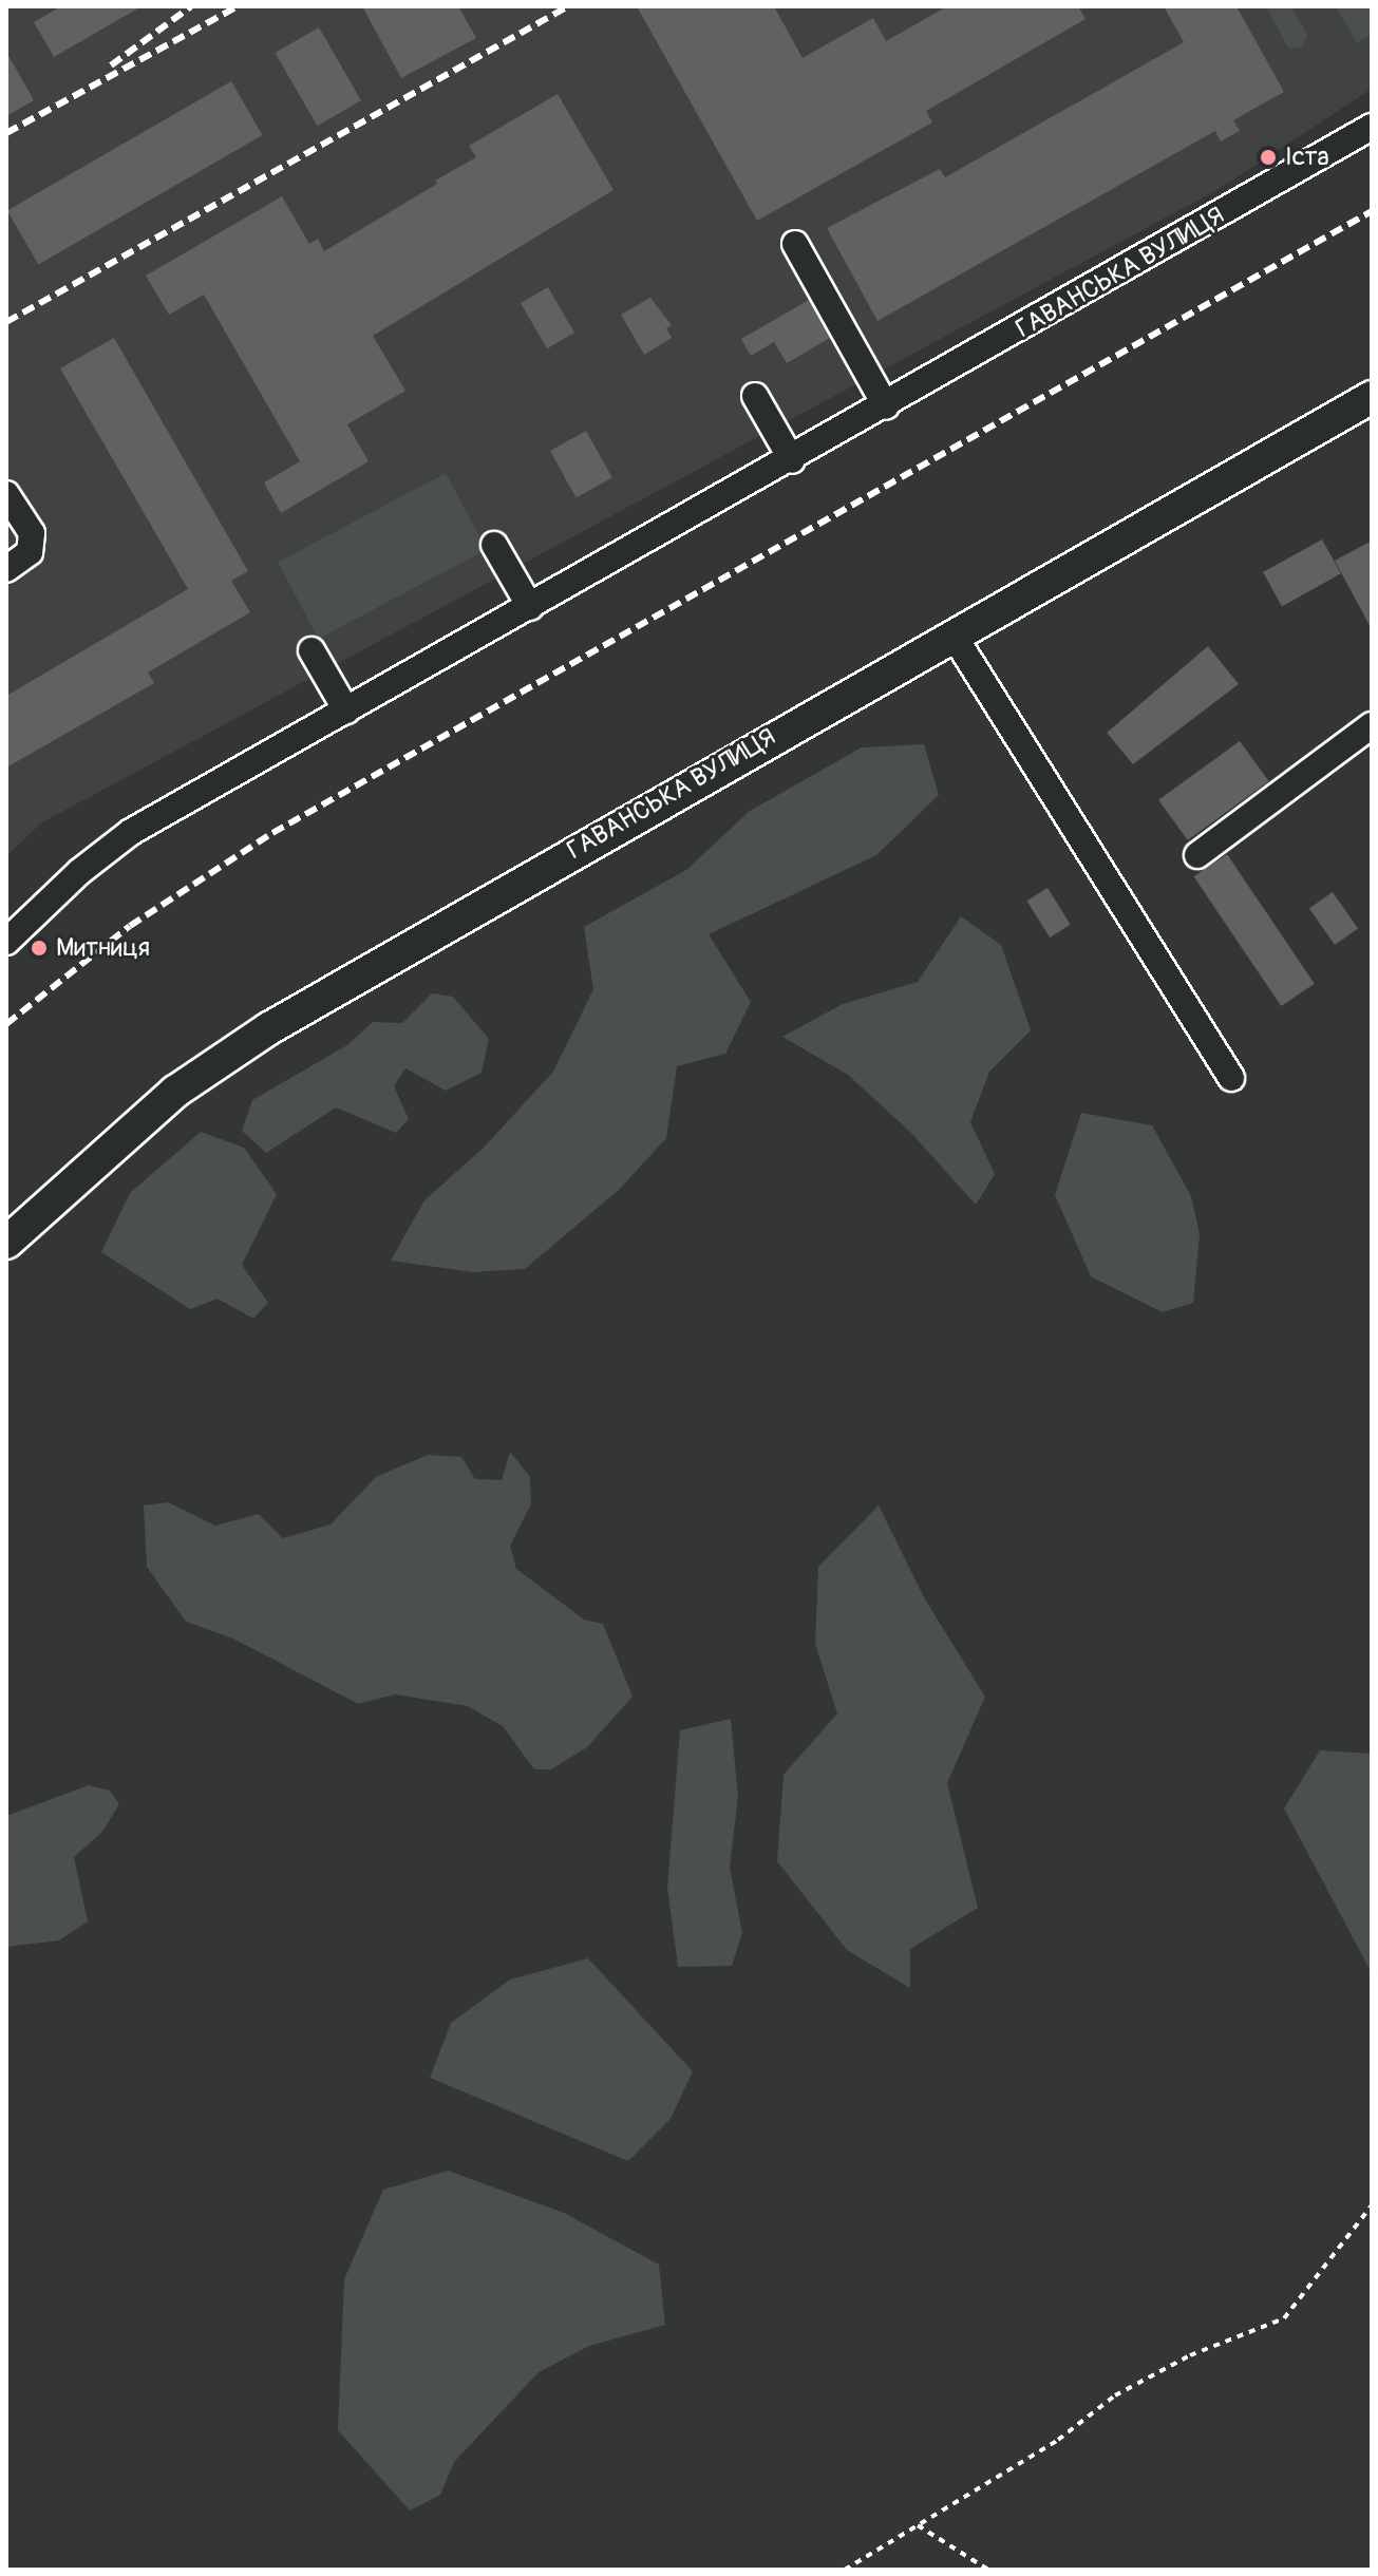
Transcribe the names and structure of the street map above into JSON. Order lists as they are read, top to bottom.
{
  "streets": {
    "main road": ["ГАВАНСЬКА ВУЛИЦЯ"]
  },
  "places": ["Іста", "Митниця"]
}
